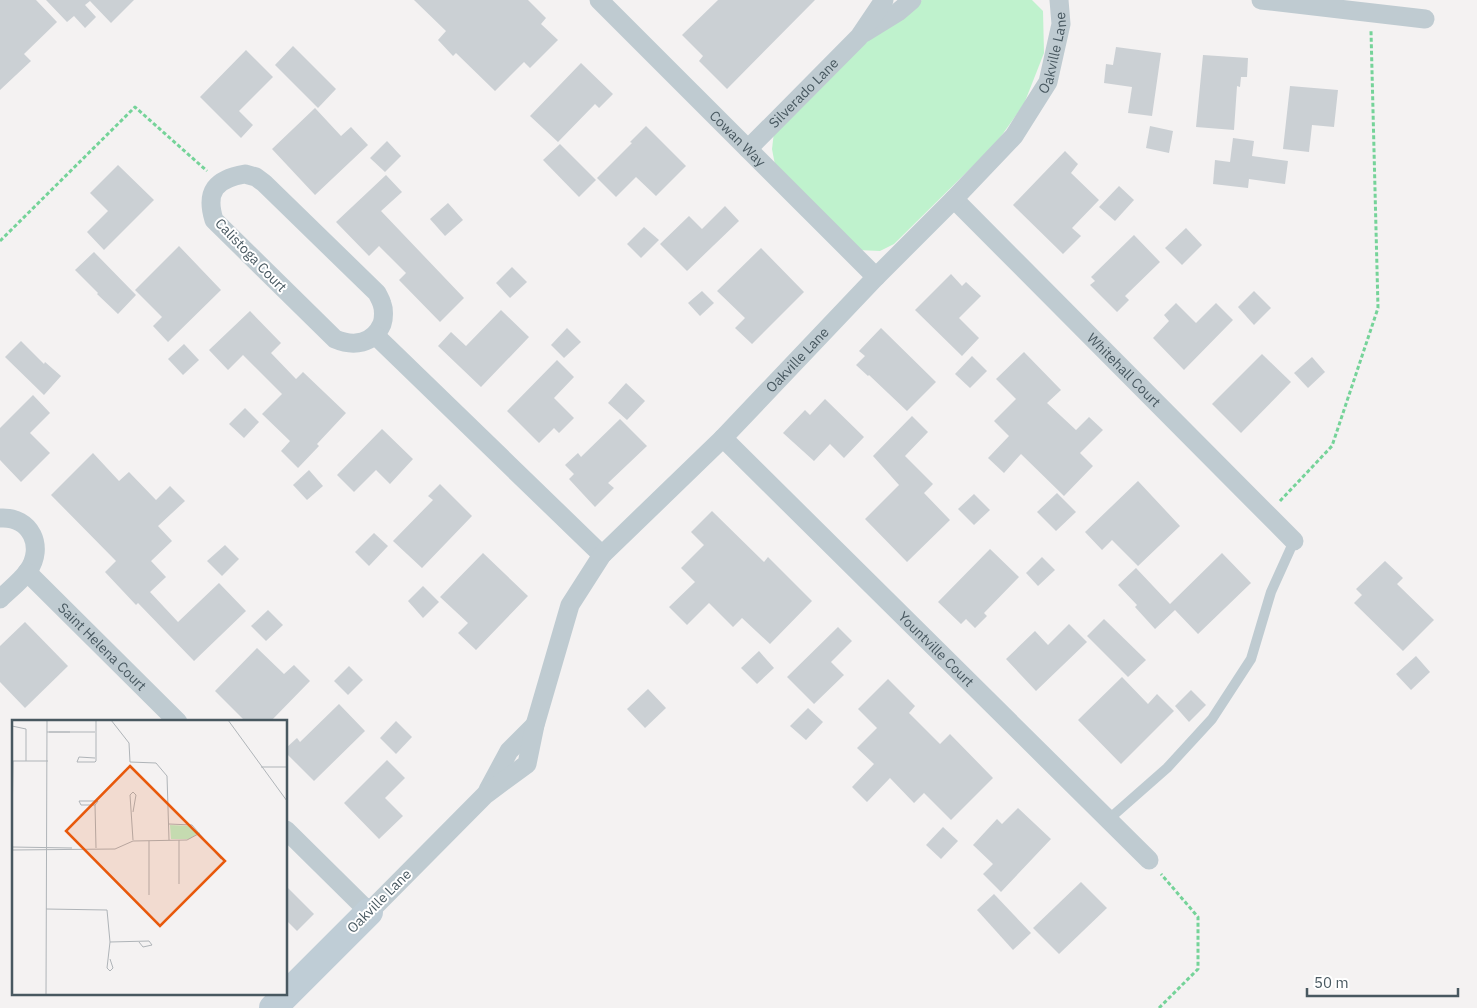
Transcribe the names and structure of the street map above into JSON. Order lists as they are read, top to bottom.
{
  "streets": {
    "street": [
      "Oakville Lane",
      "Silverado Lane",
      "Cowan Way",
      "Calistoga Court",
      "Whitehall Court",
      "Saint Helena Court",
      "Yountville Court"
    ]
  },
  "crossings": [
    ["Oakville Lane", "Cowan Way"],
    ["Oakville Lane", "Whitehall Court"],
    ["Oakville Lane", "Yountville Court"],
    ["Silverado Lane", "Cowan Way"]
  ],
  "scale_bar": "50 m"
}
